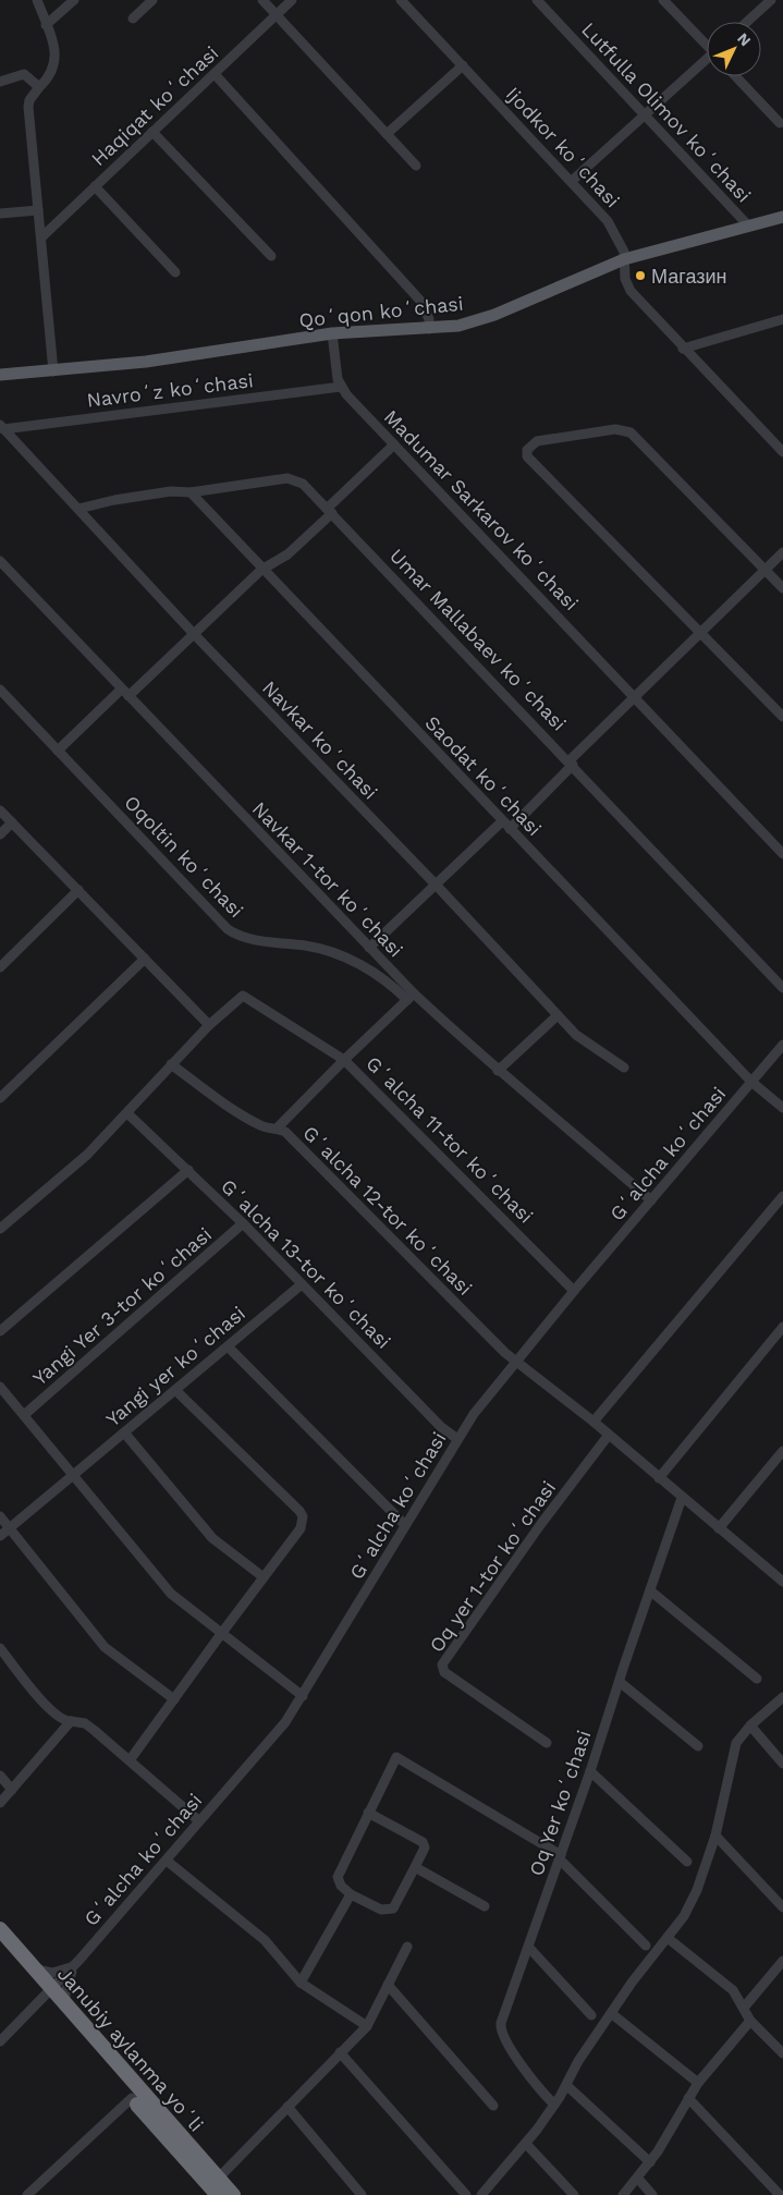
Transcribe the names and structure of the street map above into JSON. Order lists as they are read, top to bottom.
{
  "streets": {
    "highway": ["Janubiy aylanma yoʻli"],
    "main road": ["Qoʻqon koʻchasi"],
    "street": [
      "Haqiqat koʻchasi",
      "Lutfulla Olimov koʻchasi",
      "Ijodkor koʻchasi",
      "Navroʻz koʻchasi",
      "Madumar Sarkarov koʻchasi",
      "Umar Mallabaev koʻchasi",
      "Navkar koʻchasi",
      "Saodat koʻchasi",
      "Oqoltin koʻchasi",
      "Navkar 1-tor koʻchasi",
      "Gʻalcha 11-tor koʻchasi",
      "Gʻalcha koʻchasi",
      "Gʻalcha 12-tor koʻchasi",
      "Gʻalcha 13-tor koʻchasi",
      "Yangi Yer 3-tor koʻchasi",
      "Yangi yer koʻchasi",
      "Oq yer 1-tor koʻchasi",
      "Oq Yer koʻchasi"
    ]
  },
  "crossings": [
    ["Lutfulla Olimov koʻchasi", "Qoʻqon koʻchasi"],
    ["Ijodkor koʻchasi", "Qoʻqon koʻchasi"],
    ["Navroʻz koʻchasi", "Madumar Sarkarov koʻchasi"],
    ["Navroʻz koʻchasi", "Navkar koʻchasi"],
    ["Umar Mallabaev koʻchasi", "Navkar koʻchasi"],
    ["Umar Mallabaev koʻchasi", "Saodat koʻchasi"],
    ["Saodat koʻchasi", "Gʻalcha koʻchasi"],
    ["Oqoltin koʻchasi", "Navkar 1-tor koʻchasi"],
    ["Navkar 1-tor koʻchasi", "Gʻalcha koʻchasi"],
    ["Gʻalcha 11-tor koʻchasi", "Gʻalcha koʻchasi"],
    ["Gʻalcha 11-tor koʻchasi", "Gʻalcha 12-tor koʻchasi"],
    ["Gʻalcha koʻchasi", "Gʻalcha 12-tor koʻchasi"],
    ["Gʻalcha koʻchasi", "Gʻalcha 13-tor koʻchasi"],
    ["Gʻalcha koʻchasi", "Janubiy aylanma yoʻli"],
    ["Gʻalcha 13-tor koʻchasi", "Yangi Yer 3-tor koʻchasi"],
    ["Gʻalcha 13-tor koʻchasi", "Yangi yer koʻchasi"]
  ],
  "places": ["Магазин"],
  "north": "top right"
}
